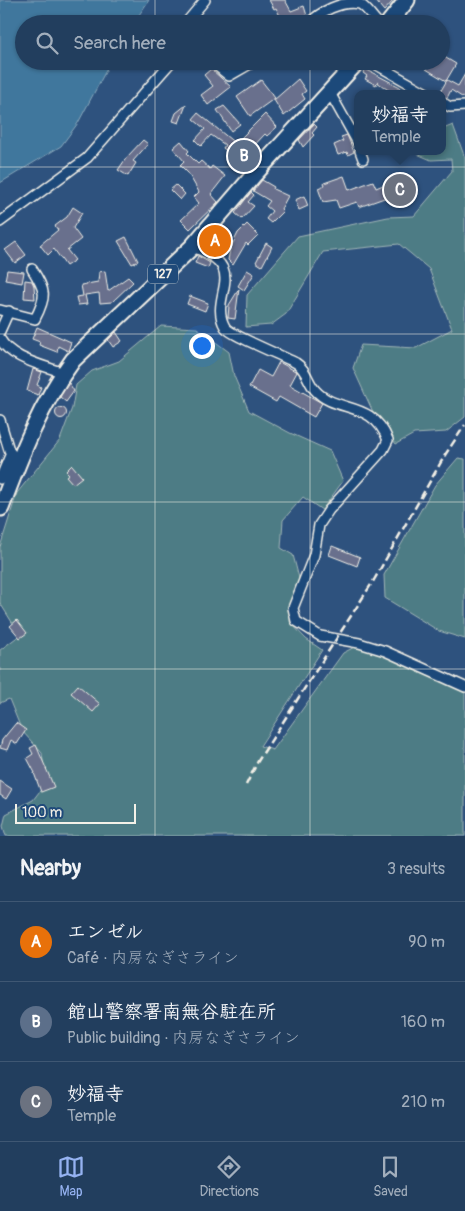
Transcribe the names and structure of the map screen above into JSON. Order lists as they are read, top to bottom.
{
  "streets": {
    "highway": ["127"]
  },
  "scale_bar": "100 m",
  "page": {
    "search": "Search here",
    "popup": ["妙福寺", "Temple"],
    "pins": ["B", "C", "A"],
    "scale": "100 m",
    "heading": ["Nearby", "3 results"],
    "list": [
      {
        "mark": "A",
        "name": "エンゼル",
        "note": "Café · 内房なぎさライン",
        "value": "90 m"
      },
      {
        "mark": "B",
        "name": "館山警察署南無谷駐在所",
        "note": "Public building · 内房なぎさライン",
        "value": "160 m"
      },
      {
        "mark": "C",
        "name": "妙福寺",
        "note": "Temple",
        "value": "210 m"
      }
    ],
    "nav": ["Map", "Directions", "Saved"]
  }
}
